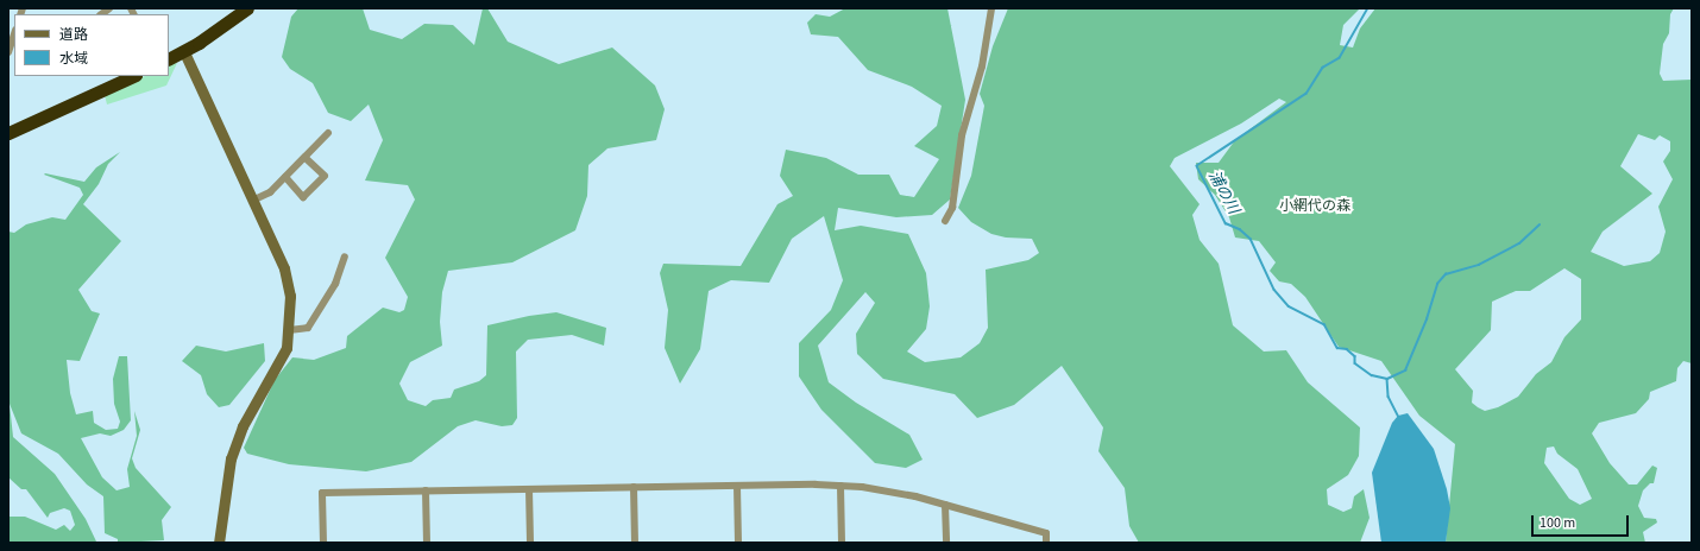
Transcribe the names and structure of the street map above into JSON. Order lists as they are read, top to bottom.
{
  "water": ["浦の川"],
  "parks": ["小網代の森"],
  "legend": ["道路", "水域"],
  "scale_bar": "100 m"
}
